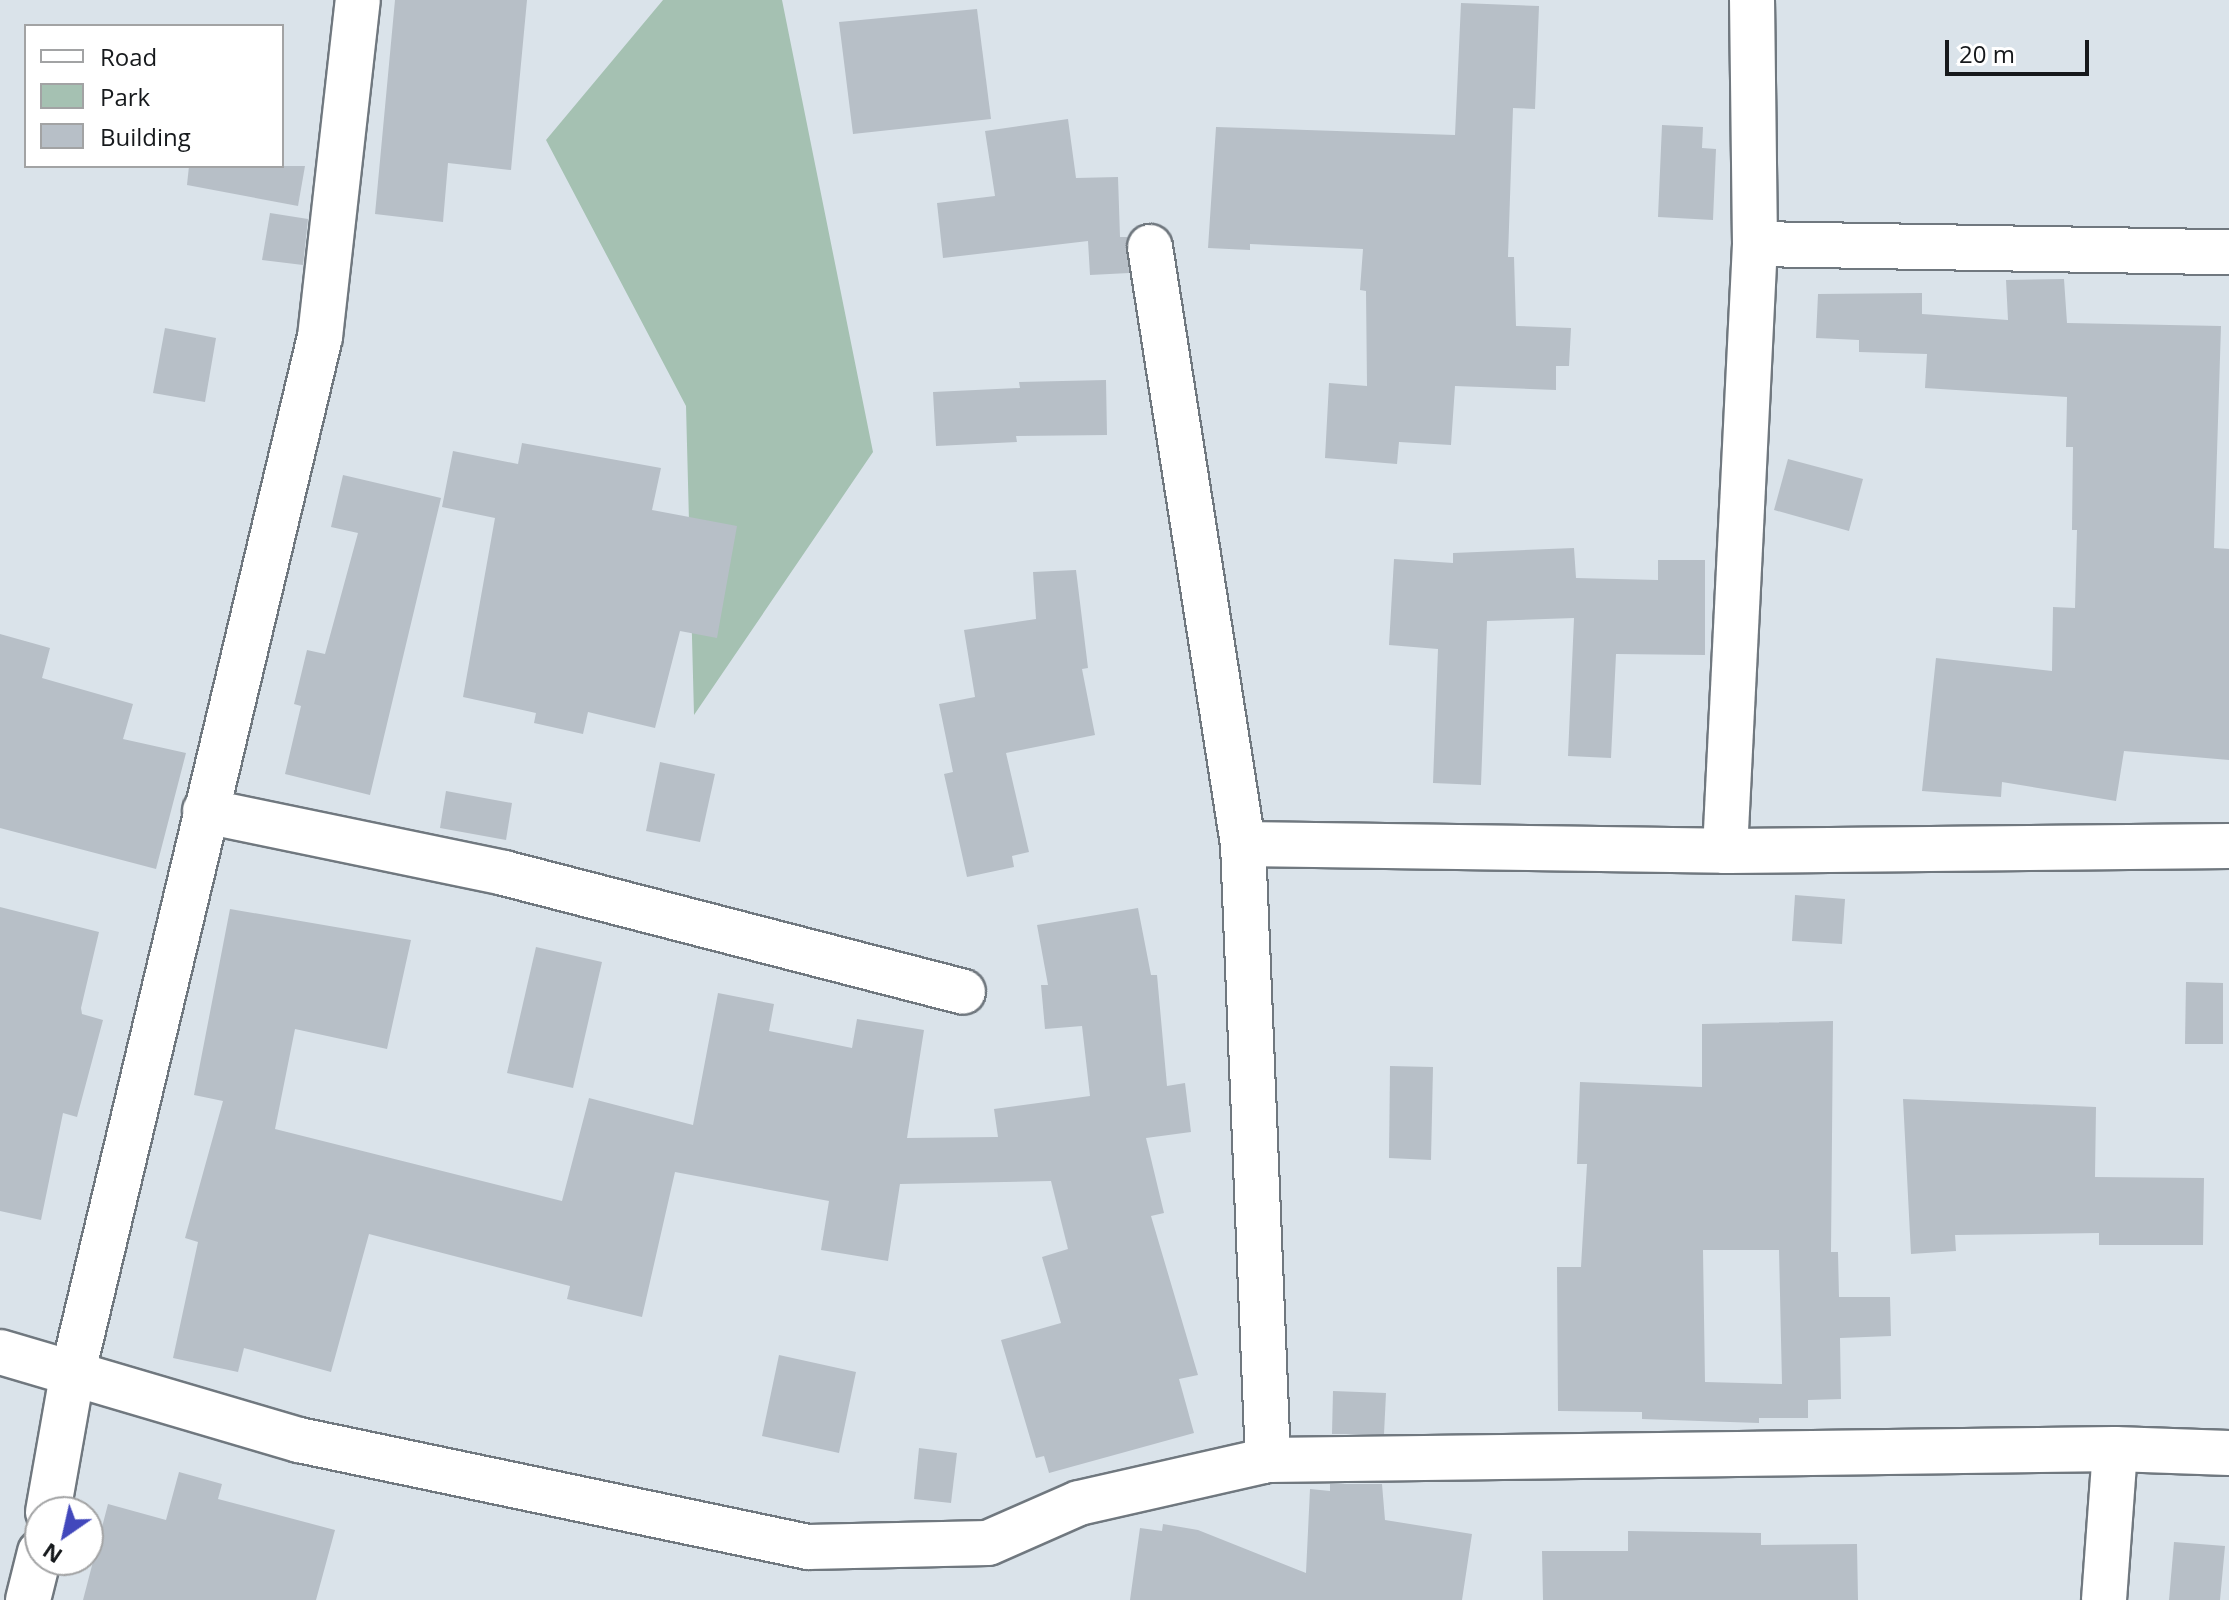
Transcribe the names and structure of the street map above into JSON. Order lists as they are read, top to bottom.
{
  "legend": ["Road", "Park", "Building"],
  "scale_bar": "20 m",
  "north": "bottom left"
}
